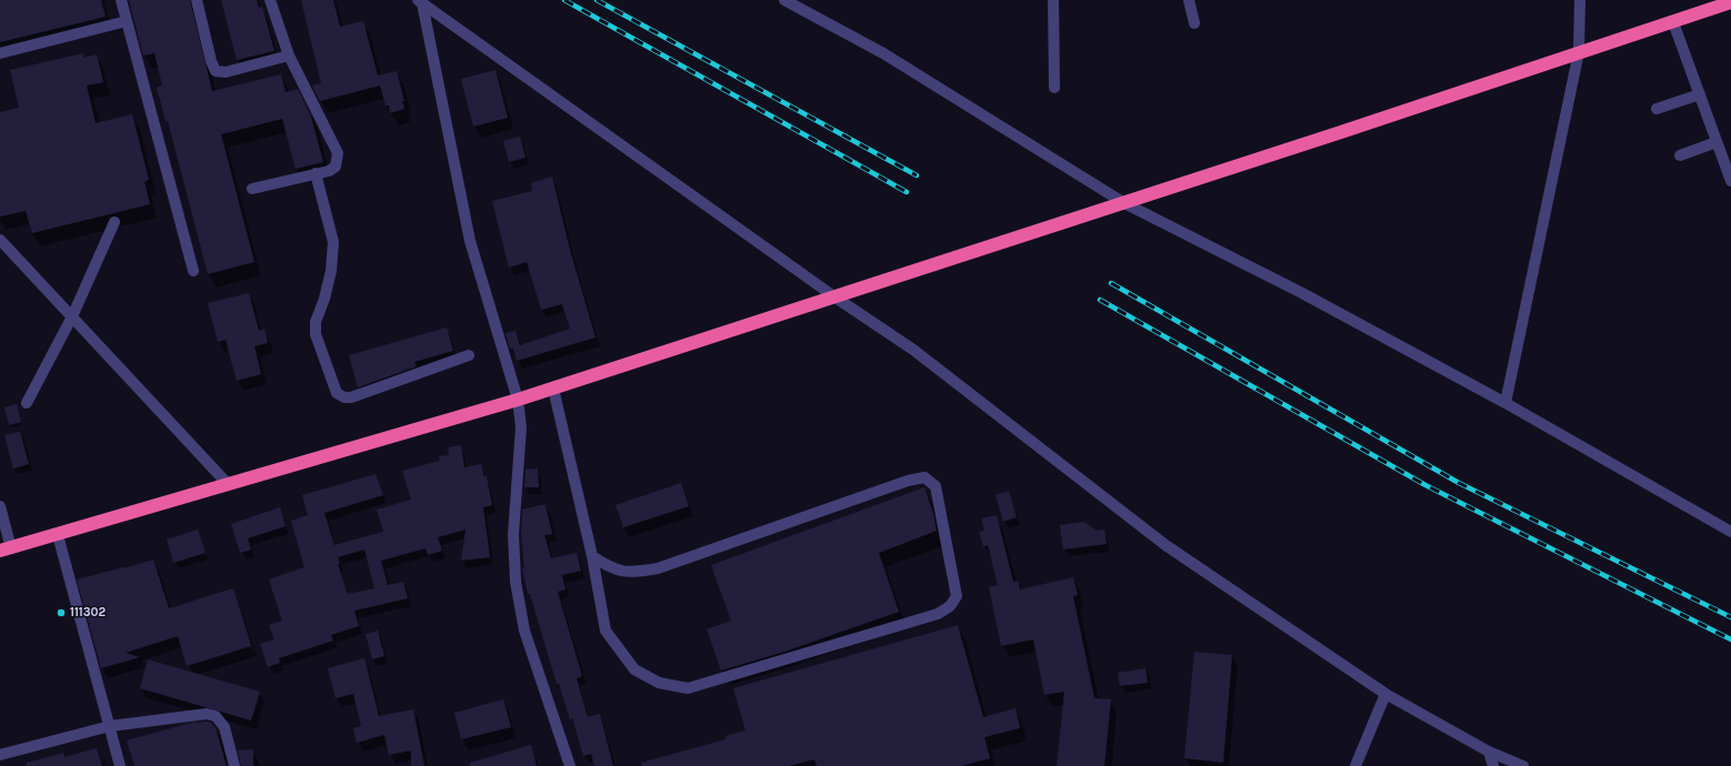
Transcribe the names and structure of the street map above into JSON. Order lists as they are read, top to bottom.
{
  "places": ["111302"]
}
